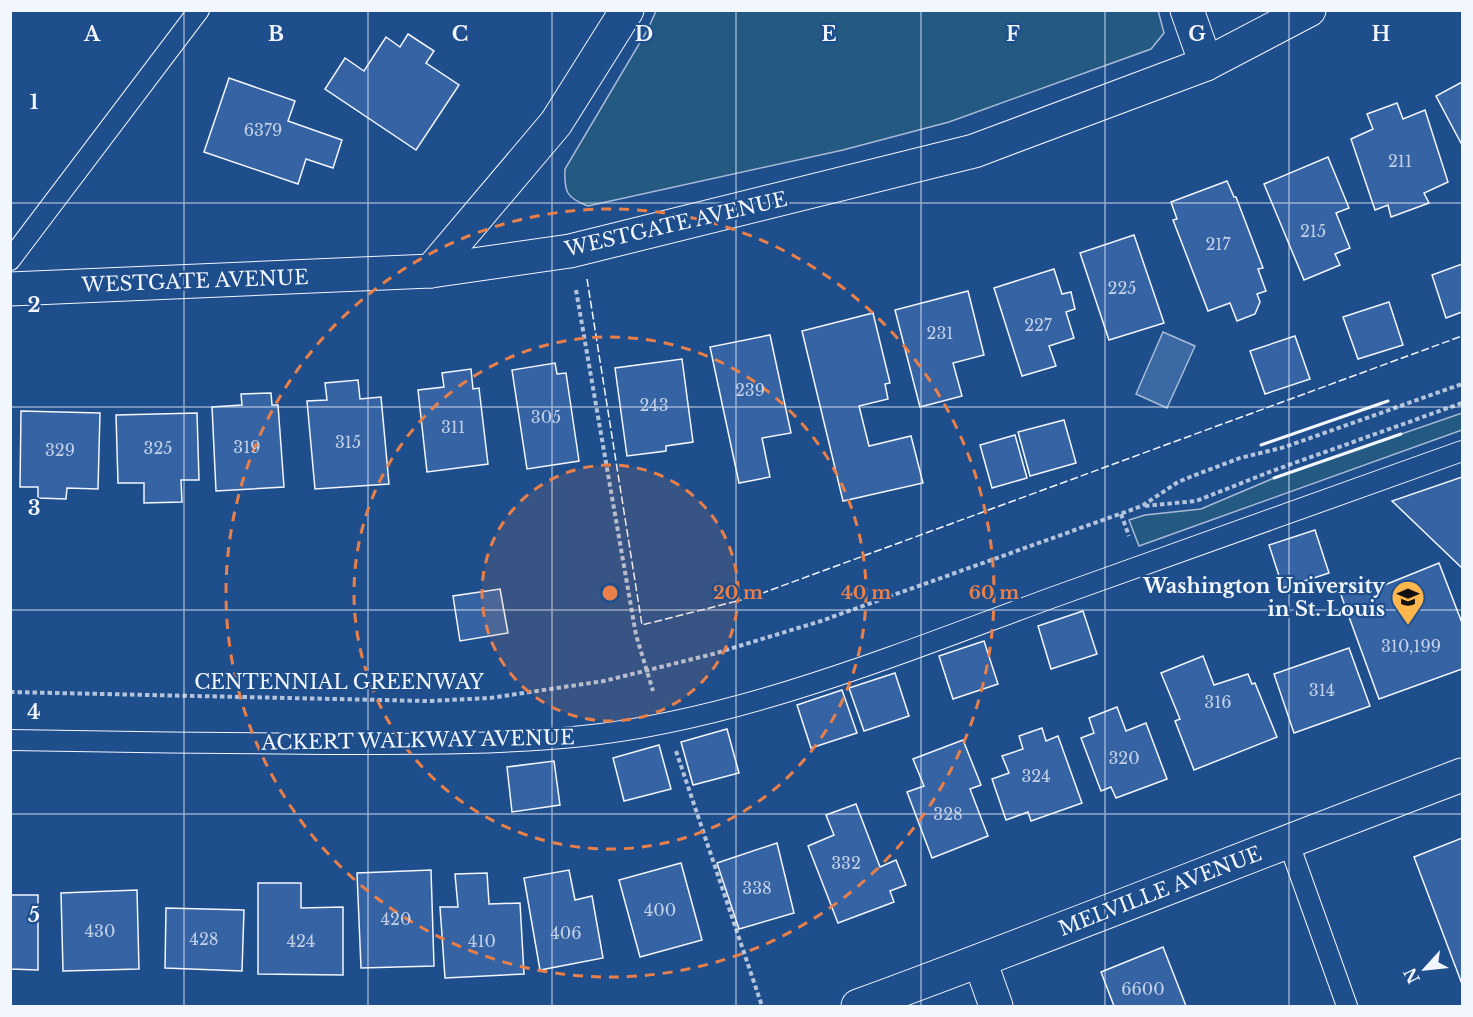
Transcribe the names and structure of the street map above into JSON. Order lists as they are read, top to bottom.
{
  "streets": {
    "street": ["WESTGATE AVENUE", "MELVILLE AVENUE"],
    "lane": ["ACKERT WALKWAY AVENUE"],
    "path": ["CENTENNIAL GREENWAY"]
  },
  "places": {
    "school or university": ["Washington University in St. Louis"]
  },
  "house_numbers": [
    "6379",
    "211",
    "215",
    "217",
    "225",
    "227",
    "231",
    "239",
    "243",
    "305",
    "311",
    "315",
    "319",
    "325",
    "329",
    "310,199",
    "314",
    "316",
    "320",
    "324",
    "328",
    "332",
    "338",
    "400",
    "420",
    "430",
    "406",
    "428",
    "424",
    "410",
    "6600"
  ],
  "north": "bottom left",
  "grid": {
    "columns": [
      "A",
      "B",
      "C",
      "D",
      "E",
      "F",
      "G",
      "H"
    ],
    "rows": [
      "1",
      "2",
      "3",
      "4",
      "5"
    ]
  },
  "rings": ["20 m", "40 m", "60 m"]
}
